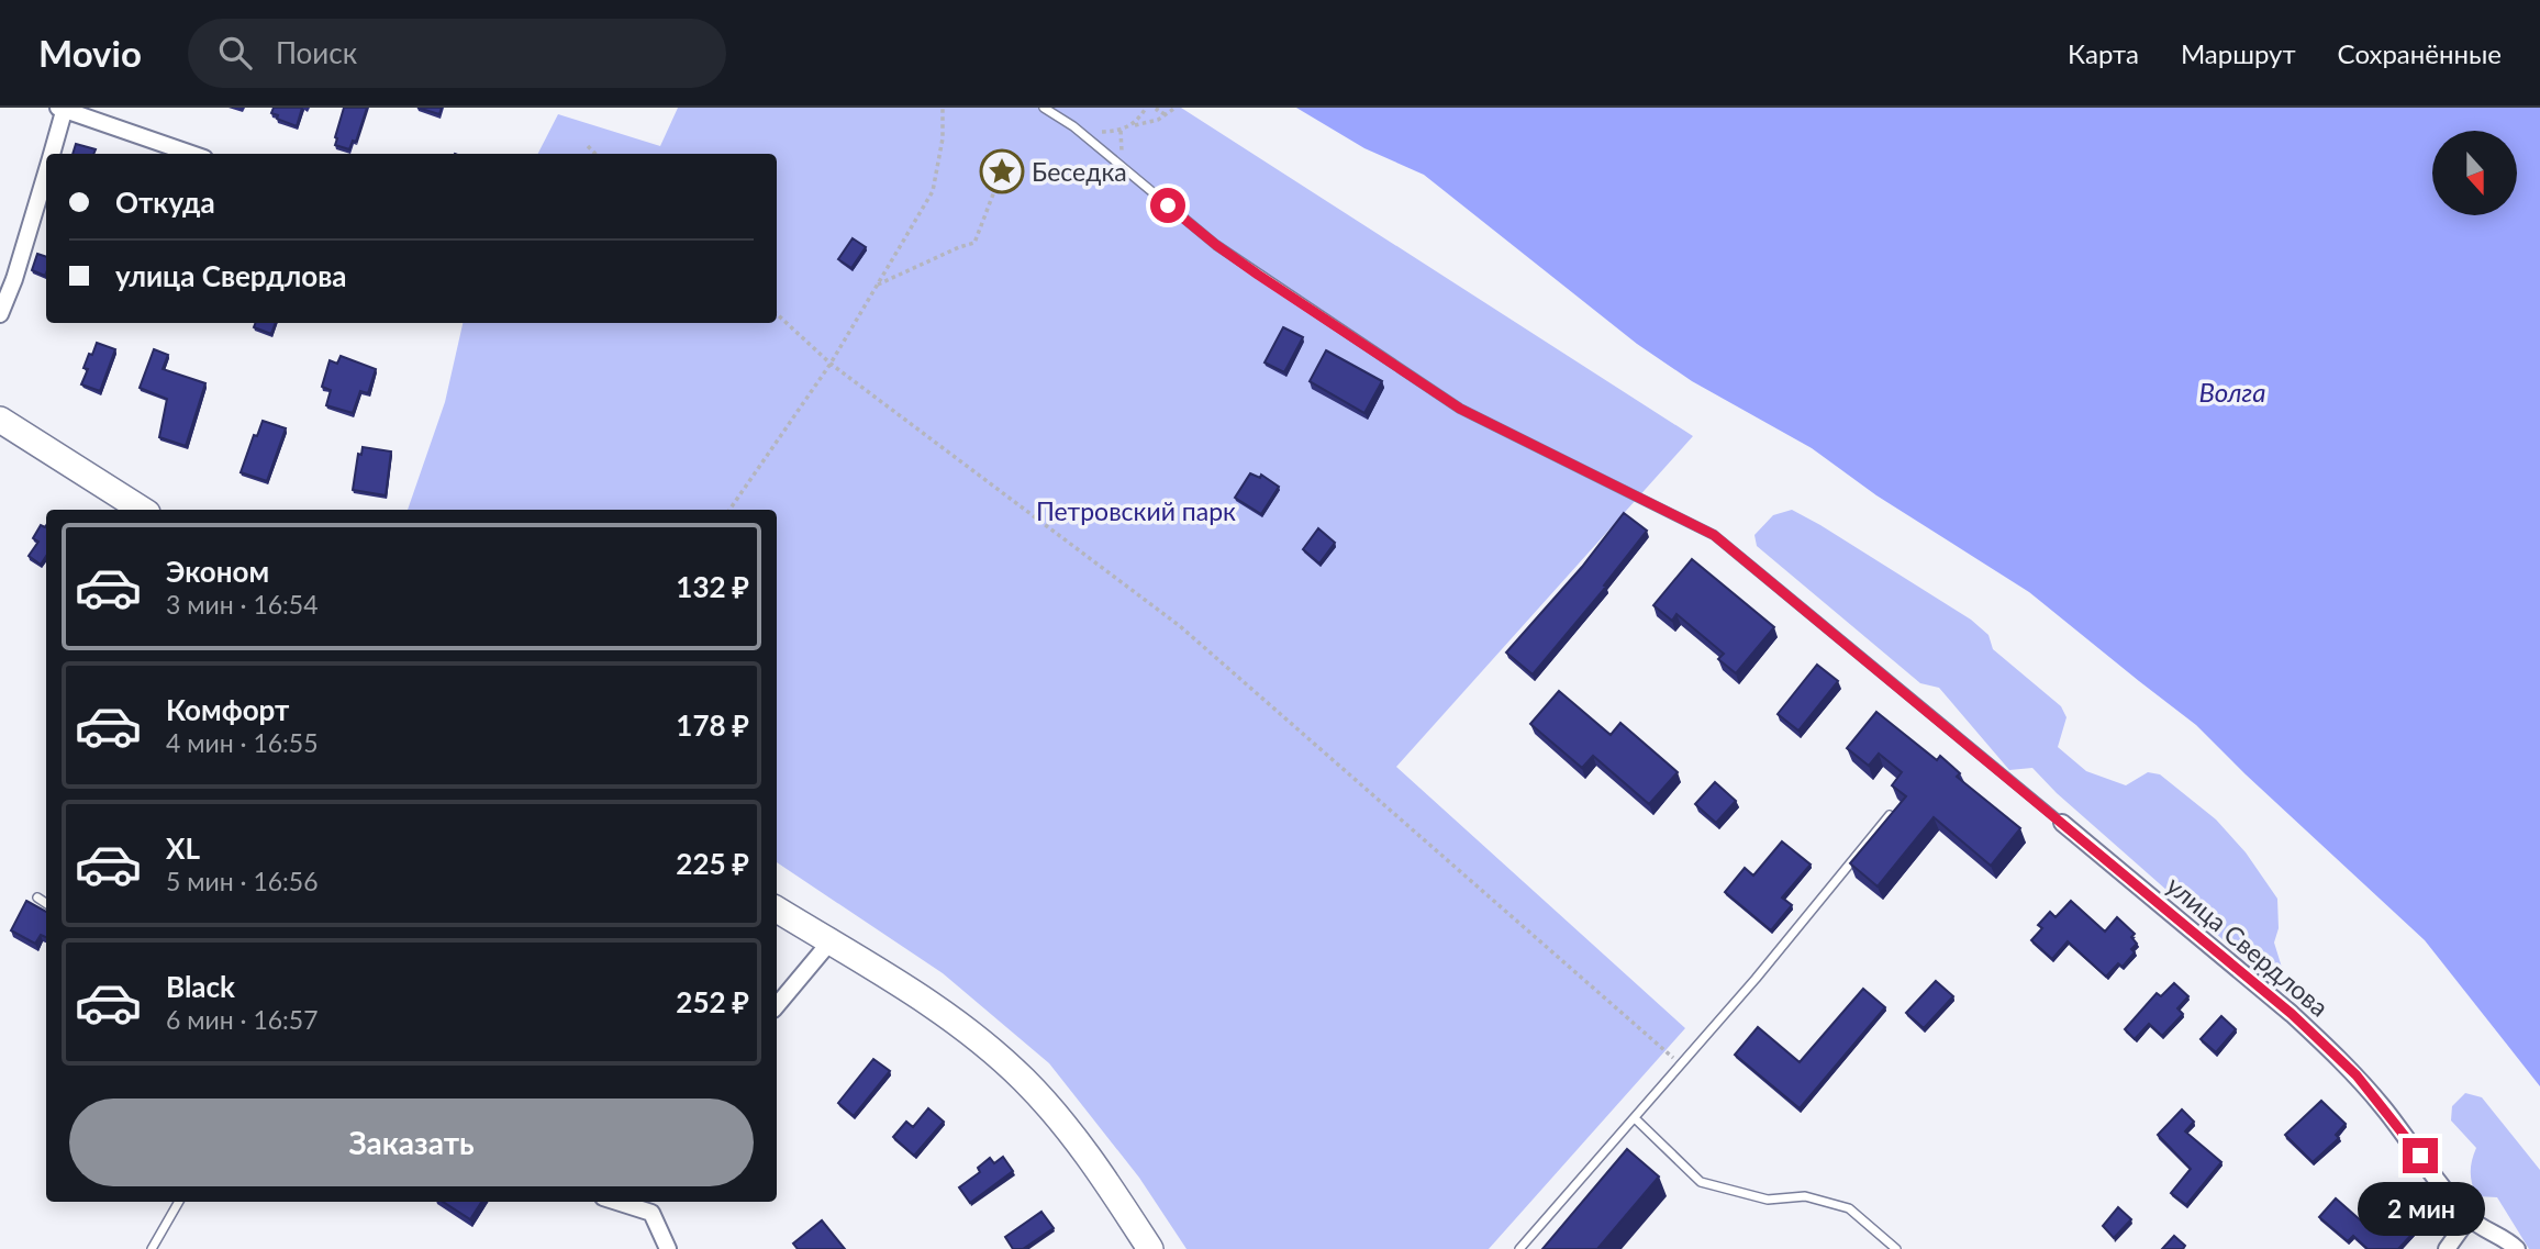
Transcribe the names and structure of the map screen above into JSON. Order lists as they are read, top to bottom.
{
  "streets": {
    "street": ["улица Свердлова"]
  },
  "water": ["Волга"],
  "parks": ["Петровский парк"],
  "places": {
    "place": ["Беседка"]
  },
  "north": "bottom",
  "page": {
    "header": "Movio",
    "search": "Поиск",
    "nav": ["Карта", "Маршрут", "Сохранённые"],
    "banner": ["Откуда", "улица Свердлова"],
    "list": [
      {
        "name": "Эконом",
        "note": "3 мин · 16:54",
        "value": "132 ₽"
      },
      {
        "name": "Комфорт",
        "note": "4 мин · 16:55",
        "value": "178 ₽"
      },
      {
        "name": "XL",
        "note": "5 мин · 16:56",
        "value": "225 ₽"
      },
      {
        "name": "Black",
        "note": "6 мин · 16:57",
        "value": "252 ₽"
      }
    ],
    "buttons": "Заказать",
    "bubble": "2 мин"
  }
}
